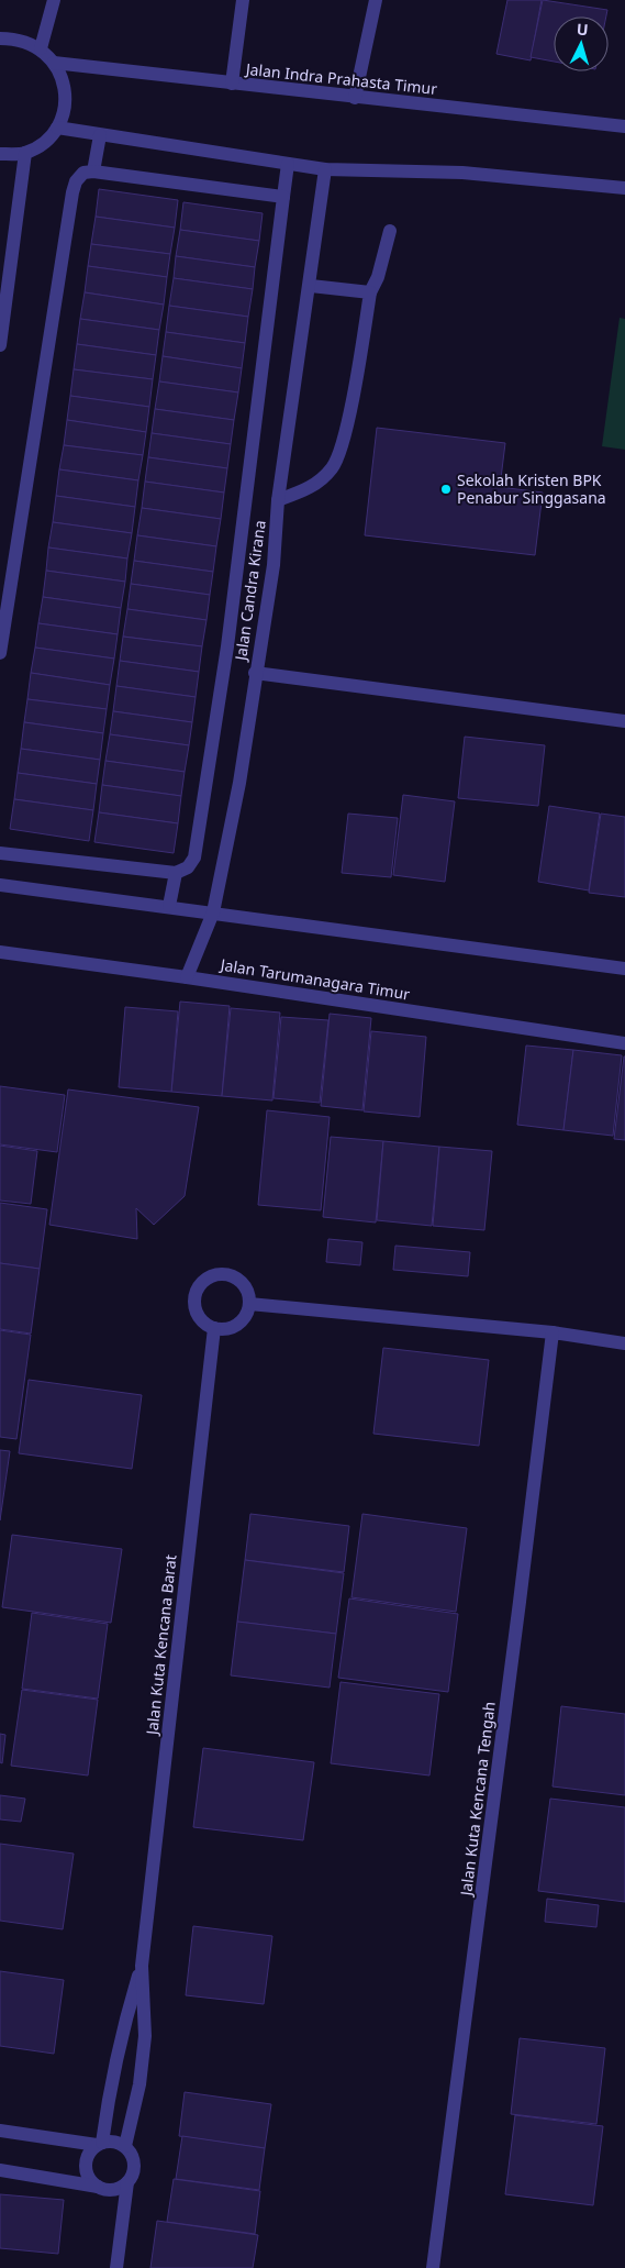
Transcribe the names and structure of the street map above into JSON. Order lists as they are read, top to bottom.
{
  "streets": {
    "street": [
      "Jalan Indra Prahasta Timur",
      "Jalan Candra Kirana",
      "Jalan Tarumanagara Timur",
      "Jalan Kuta Kencana Barat",
      "Jalan Kuta Kencana Tengah"
    ]
  },
  "crossings": [
    ["Jalan Candra Kirana", "Jalan Tarumanagara Timur"]
  ],
  "places": ["Sekolah Kristen BPK Penabur Singgasana"],
  "north": "top"
}
